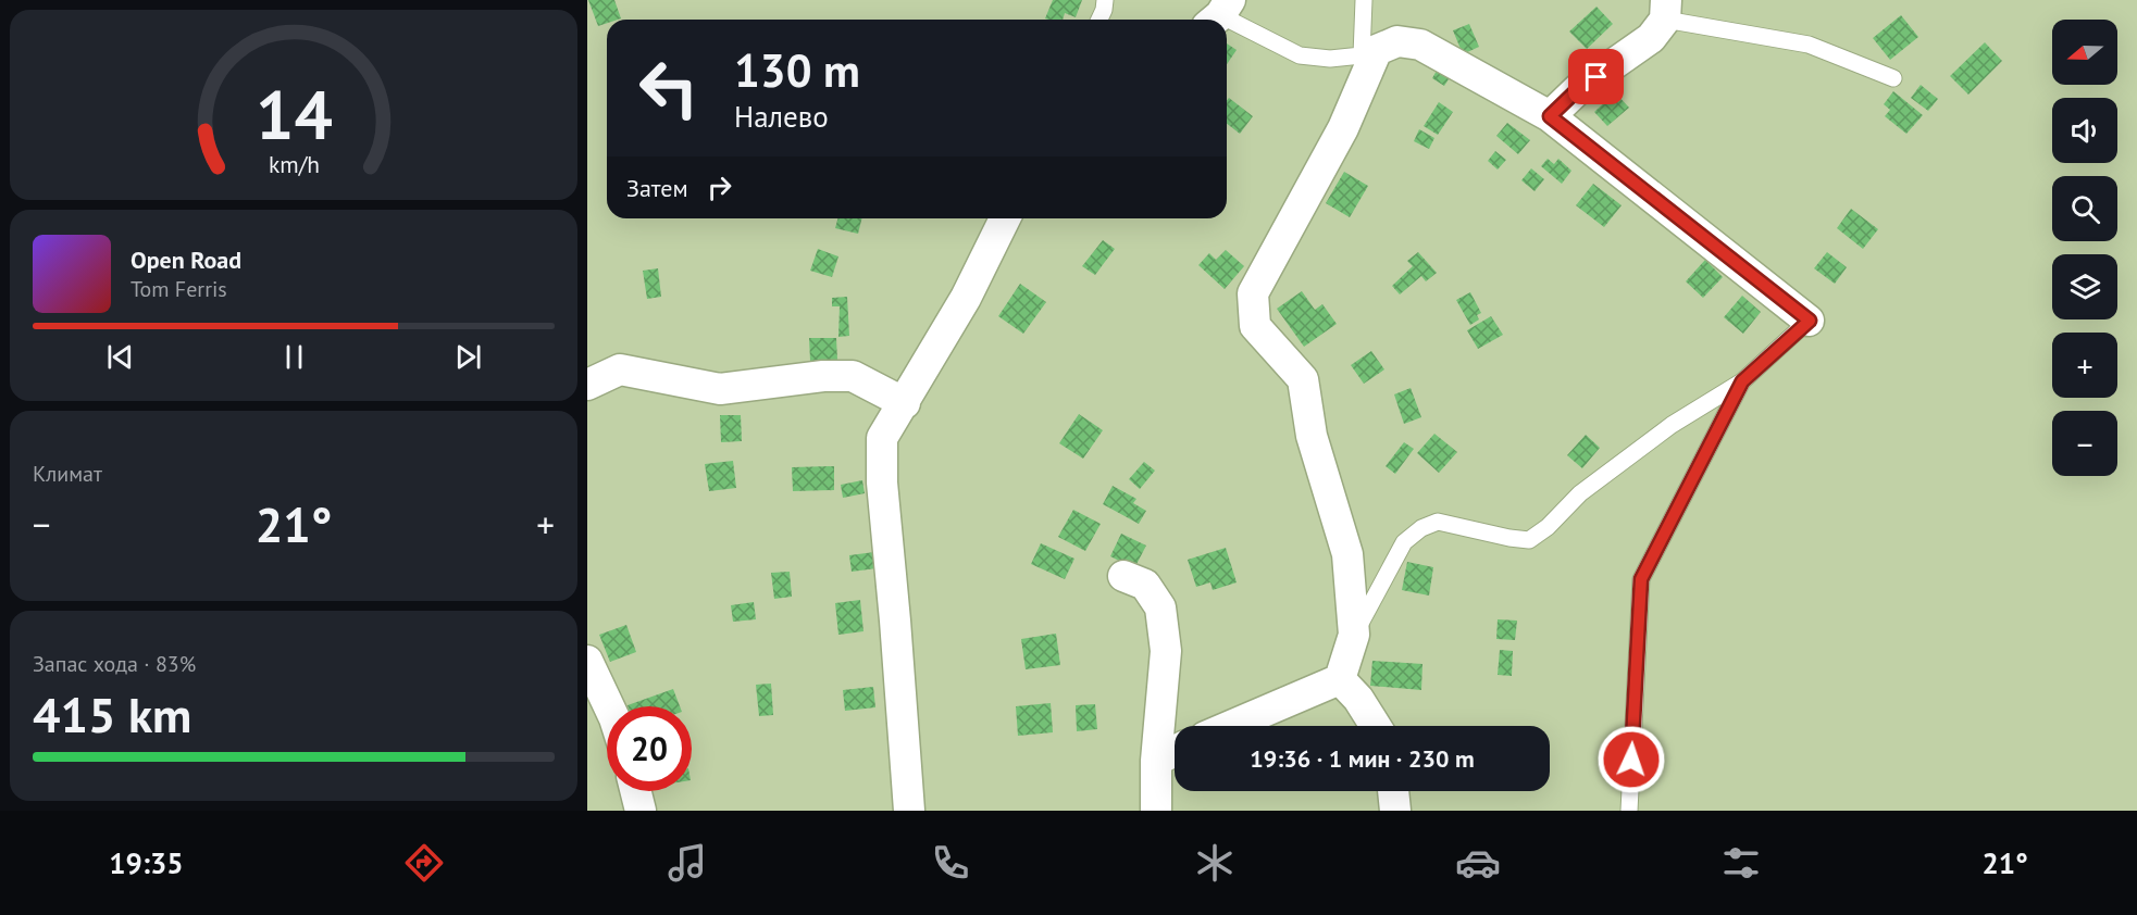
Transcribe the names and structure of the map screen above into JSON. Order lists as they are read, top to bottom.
{
  "north": "left",
  "page": {
    "map_buttons": ["+", "−"],
    "turn": ["130 m", "Налево"],
    "then": "Затем",
    "song": ["Open Road", "Tom Ferris"],
    "tile": [
      "Климат",
      ["Запас хода · 83%", "415 km"]
    ],
    "heat": ["−", "21°", "+"],
    "limit": "20",
    "trip": "19:36 · 1 мин · 230 m",
    "tabs": ["19:35", "21°"],
    "gauge": ["14", "km/h"]
  }
}
